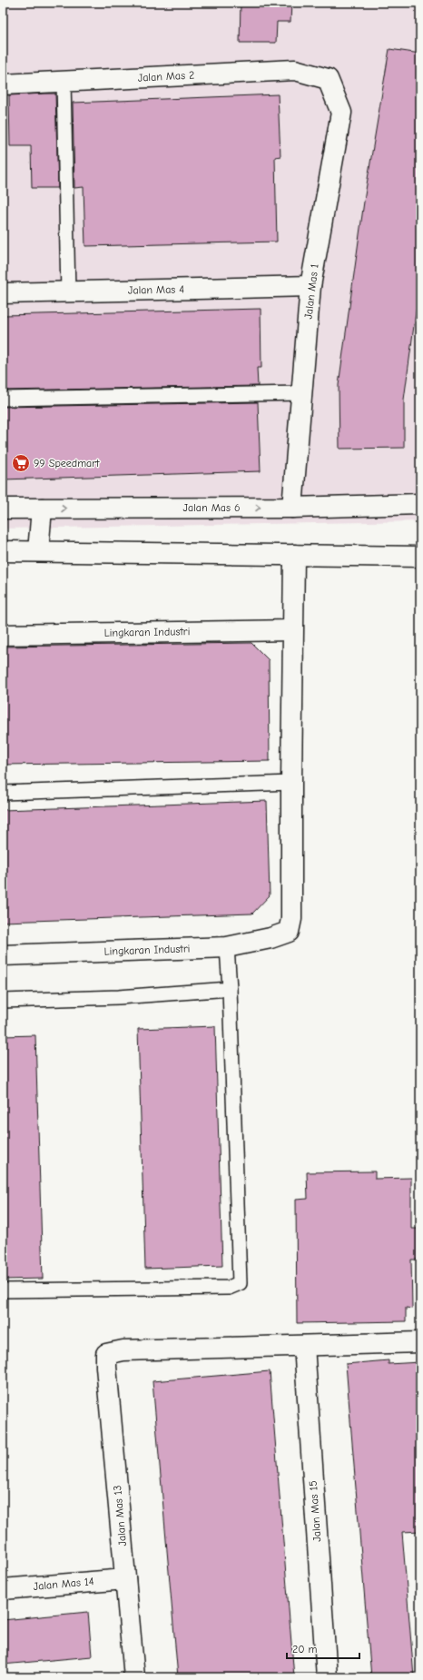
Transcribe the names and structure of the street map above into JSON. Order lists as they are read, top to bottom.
{
  "streets": {
    "street": [
      "Jalan Mas 2",
      "Jalan Mas 4",
      "Jalan Mas 1",
      "Jalan Mas 6",
      "Lingkaran Industri",
      "Jalan Mas 15",
      "Jalan Mas 13",
      "Jalan Mas 14"
    ]
  },
  "crossings": [
    ["Jalan Mas 2", "Jalan Mas 1"],
    ["Jalan Mas 4", "Jalan Mas 1"],
    ["Jalan Mas 1", "Jalan Mas 6"],
    ["Jalan Mas 15", "Jalan Mas 13"],
    ["Jalan Mas 13", "Jalan Mas 14"]
  ],
  "places": {
    "supermarket": ["99 Speedmart"]
  },
  "scale_bar": "20 m"
}
